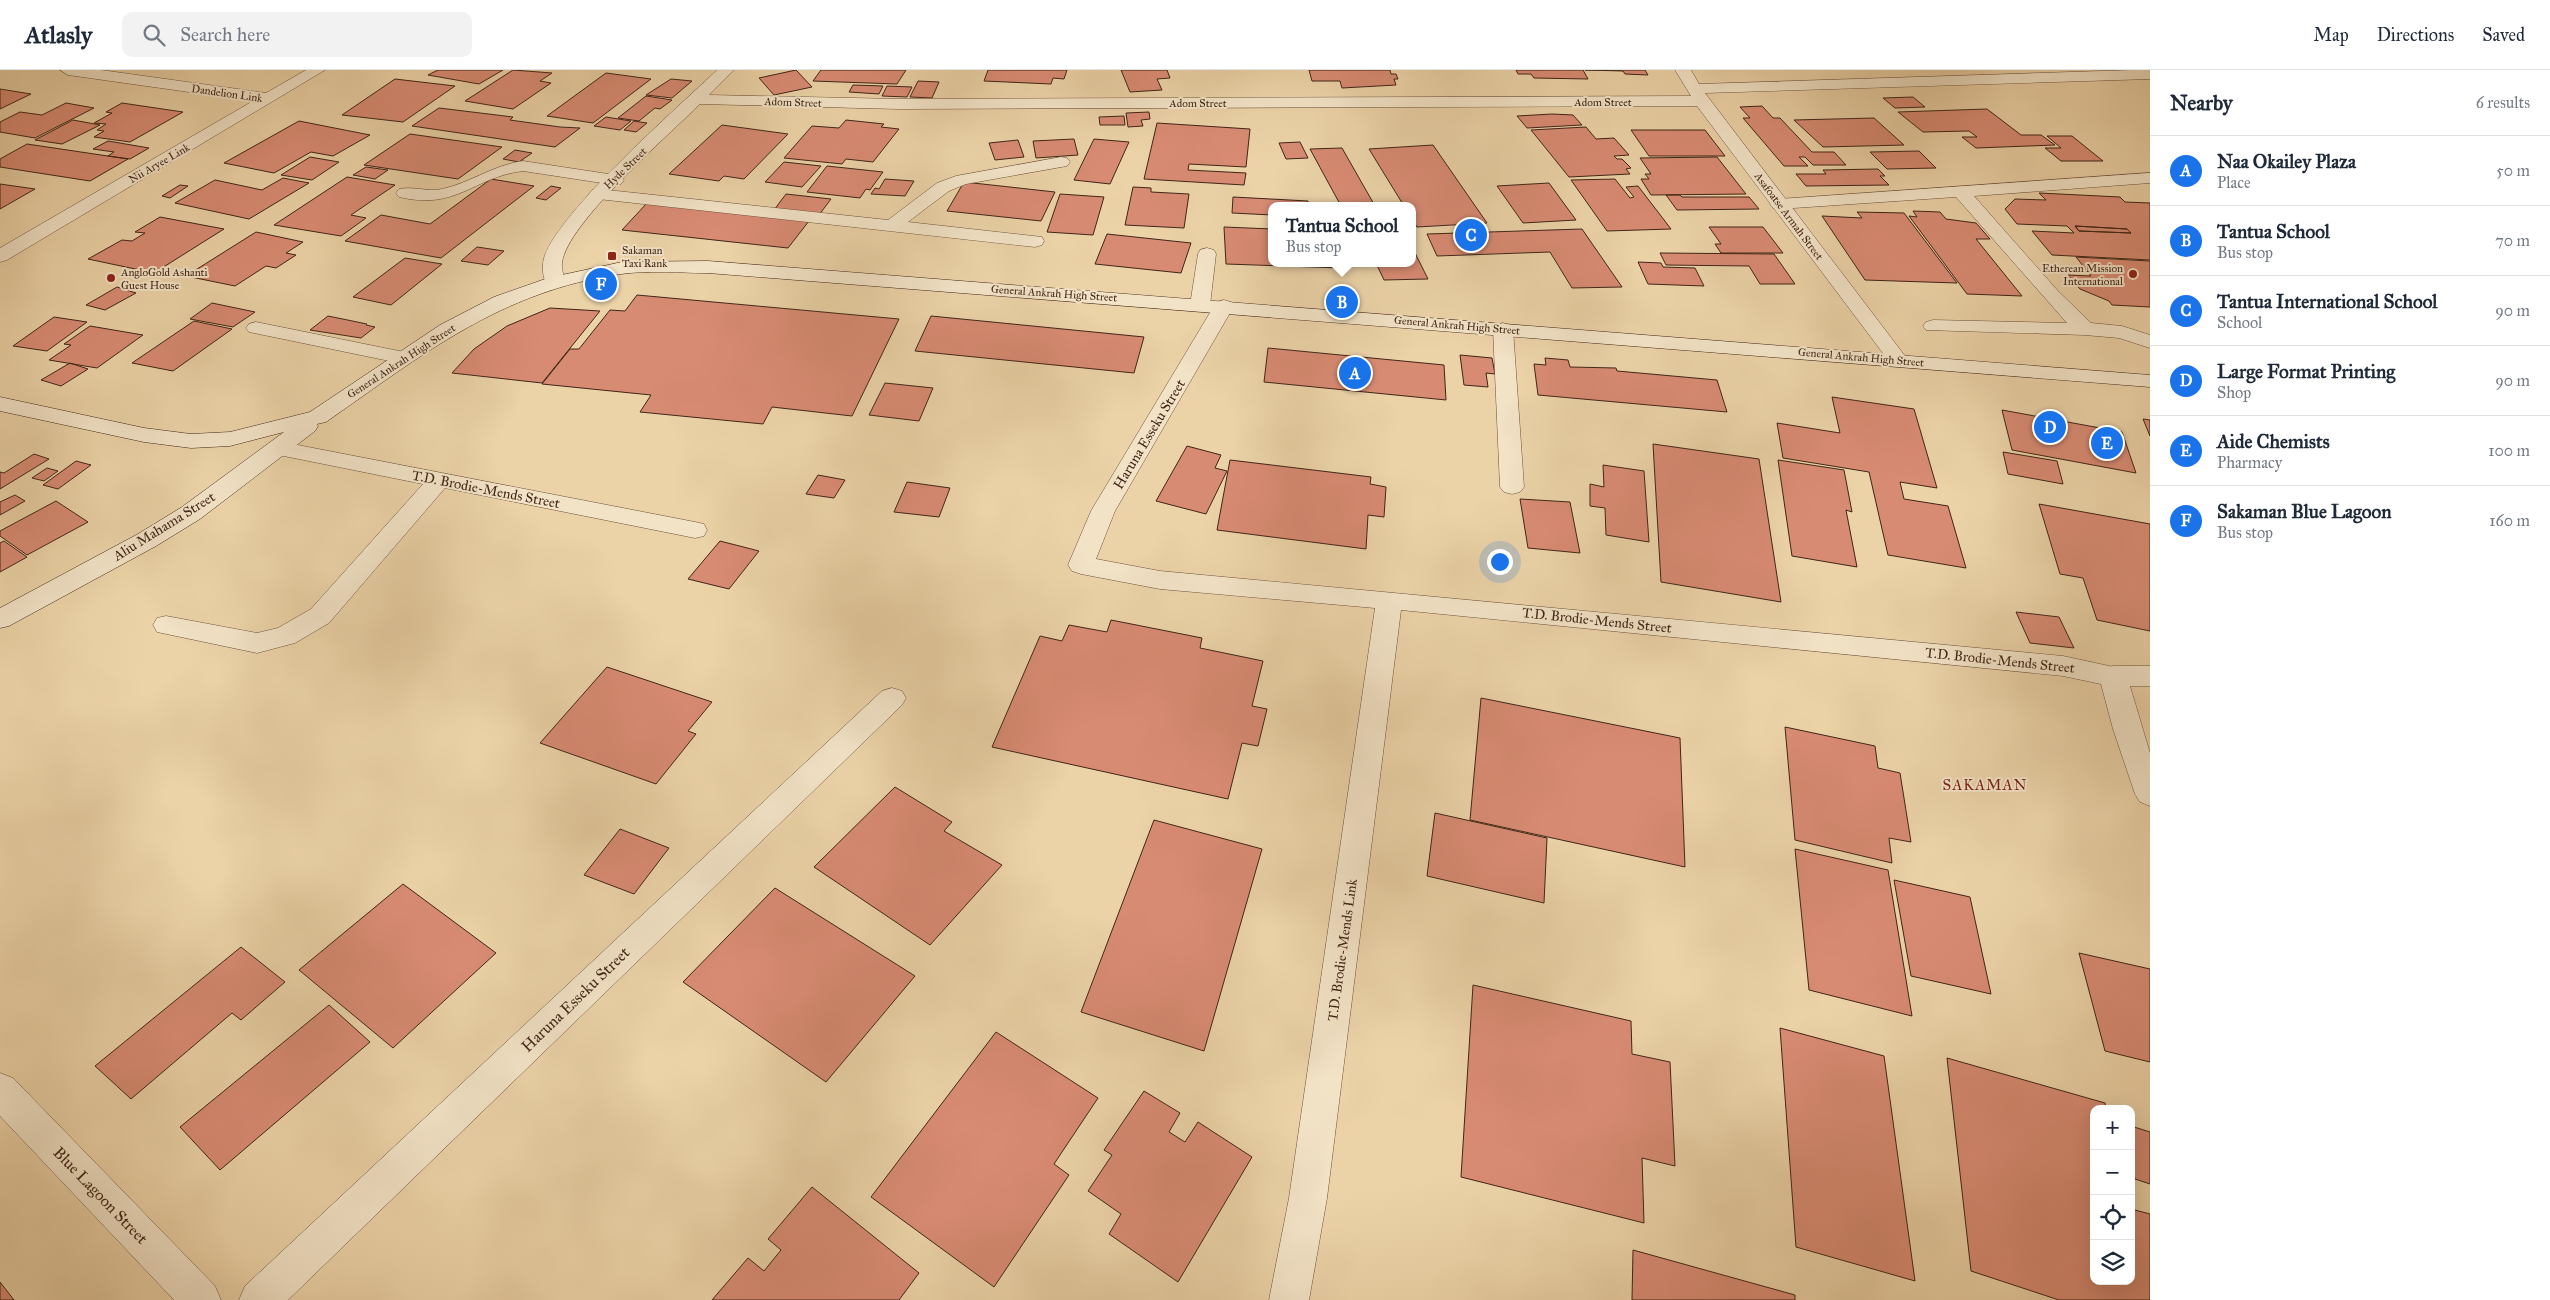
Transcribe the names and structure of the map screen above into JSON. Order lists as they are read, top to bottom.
{
  "streets": {
    "street": [
      "Dandelion Link",
      "Adom Street",
      "Nii Aryee Link",
      "Hyde Street",
      "Asafoatse Armah Street",
      "General Ankrah High Street",
      "Haruna Esseku Street",
      "T.D. Brodie-Mends Street",
      "Aliu Mahama Street",
      "T.D. Brodie-Mends Link",
      "Blue Lagoon Street"
    ]
  },
  "crossings": [
    ["Dandelion Link", "Nii Aryee Link"],
    ["Adom Street", "Hyde Street"],
    ["Adom Street", "Asafoatse Armah Street"],
    ["Hyde Street", "General Ankrah High Street"],
    ["Asafoatse Armah Street", "General Ankrah High Street"],
    ["General Ankrah High Street", "Haruna Esseku Street"],
    ["General Ankrah High Street", "Aliu Mahama Street"],
    ["Haruna Esseku Street", "T.D. Brodie-Mends Street"],
    ["T.D. Brodie-Mends Street", "Aliu Mahama Street"],
    ["T.D. Brodie-Mends Street", "T.D. Brodie-Mends Link"]
  ],
  "districts": ["SAKAMAN"],
  "places": {
    "transit": ["Sakaman Taxi Rank"],
    "other": ["Etherean Mission International", "AngloGold Ashanti Guest House"]
  },
  "page": {
    "header": "Atlasly",
    "search": "Search here",
    "nav": ["Map", "Directions", "Saved"],
    "heading": ["Nearby", "6 results"],
    "list": [
      {
        "mark": "A",
        "name": "Naa Okailey Plaza",
        "note": "Place",
        "value": "50 m"
      },
      {
        "mark": "B",
        "name": "Tantua School",
        "note": "Bus stop",
        "value": "70 m"
      },
      {
        "mark": "C",
        "name": "Tantua International School",
        "note": "School",
        "value": "90 m"
      },
      {
        "mark": "D",
        "name": "Large Format Printing",
        "note": "Shop",
        "value": "90 m"
      },
      {
        "mark": "E",
        "name": "Aide Chemists",
        "note": "Pharmacy",
        "value": "100 m"
      },
      {
        "mark": "F",
        "name": "Sakaman Blue Lagoon",
        "note": "Bus stop",
        "value": "160 m"
      }
    ],
    "popup": ["Tantua School", "Bus stop"],
    "pins": [
      "C",
      "F",
      "B",
      "A",
      "D",
      "E"
    ],
    "map_buttons": ["+", "−"]
  }
}
